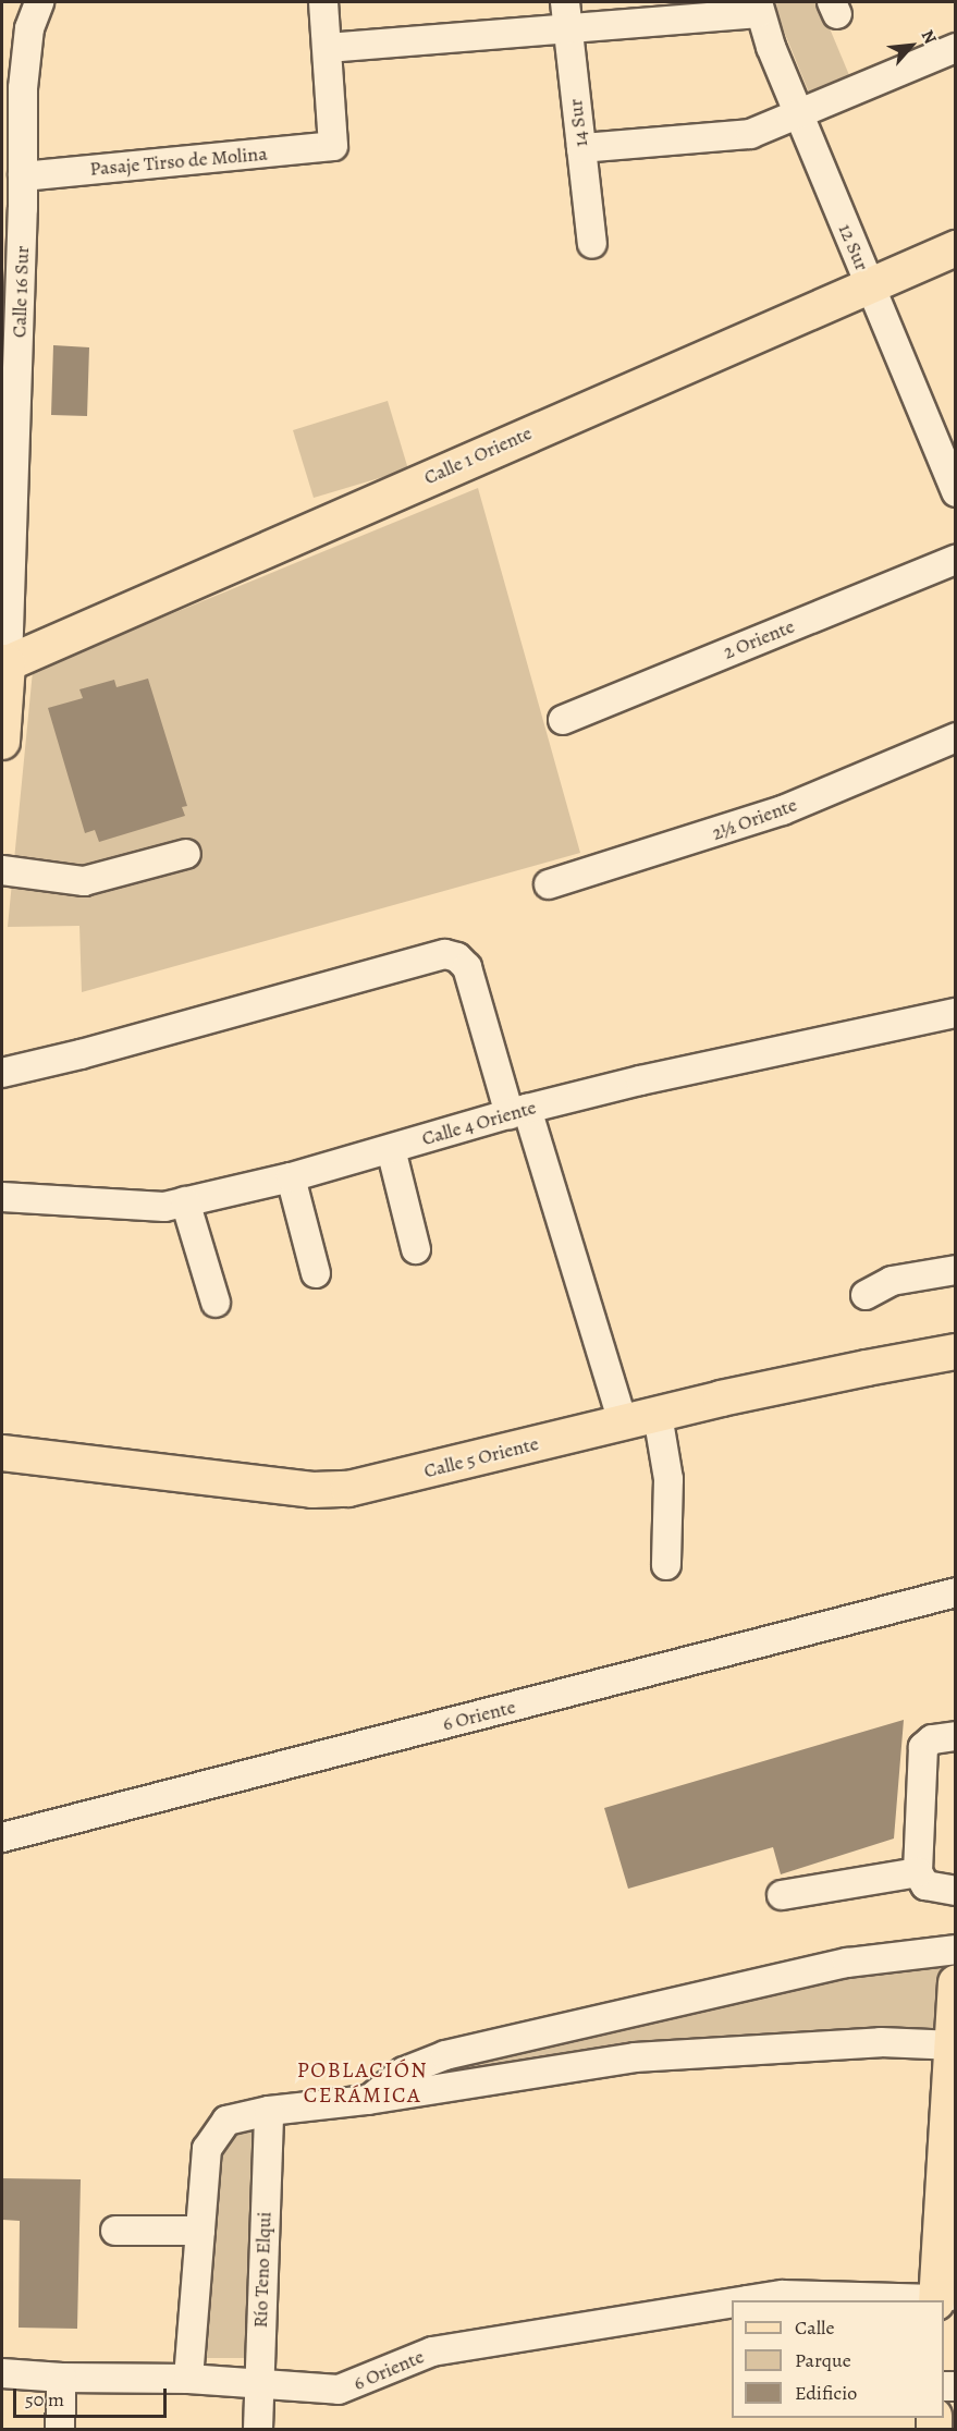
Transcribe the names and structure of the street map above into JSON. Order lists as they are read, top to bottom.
{
  "streets": {
    "main road": ["Calle 16 Sur", "Calle 1 Oriente", "Calle 5 Oriente"],
    "street": [
      "14 Sur",
      "Pasaje Tirso de Molina",
      "12 Sur",
      "2 Oriente",
      "2½ Oriente",
      "Calle 4 Oriente",
      "6 Oriente",
      "Río Teno Elqui"
    ]
  },
  "crossings": [
    ["Pasaje Tirso de Molina", "Calle 16 Sur"],
    ["12 Sur", "Calle 1 Oriente"],
    ["Calle 16 Sur", "Calle 1 Oriente"],
    ["6 Oriente", "Río Teno Elqui"]
  ],
  "districts": ["POBLACIÓN CERÁMICA"],
  "legend": ["Calle", "Parque", "Edificio"],
  "scale_bar": "50 m",
  "north": "top right"
}
